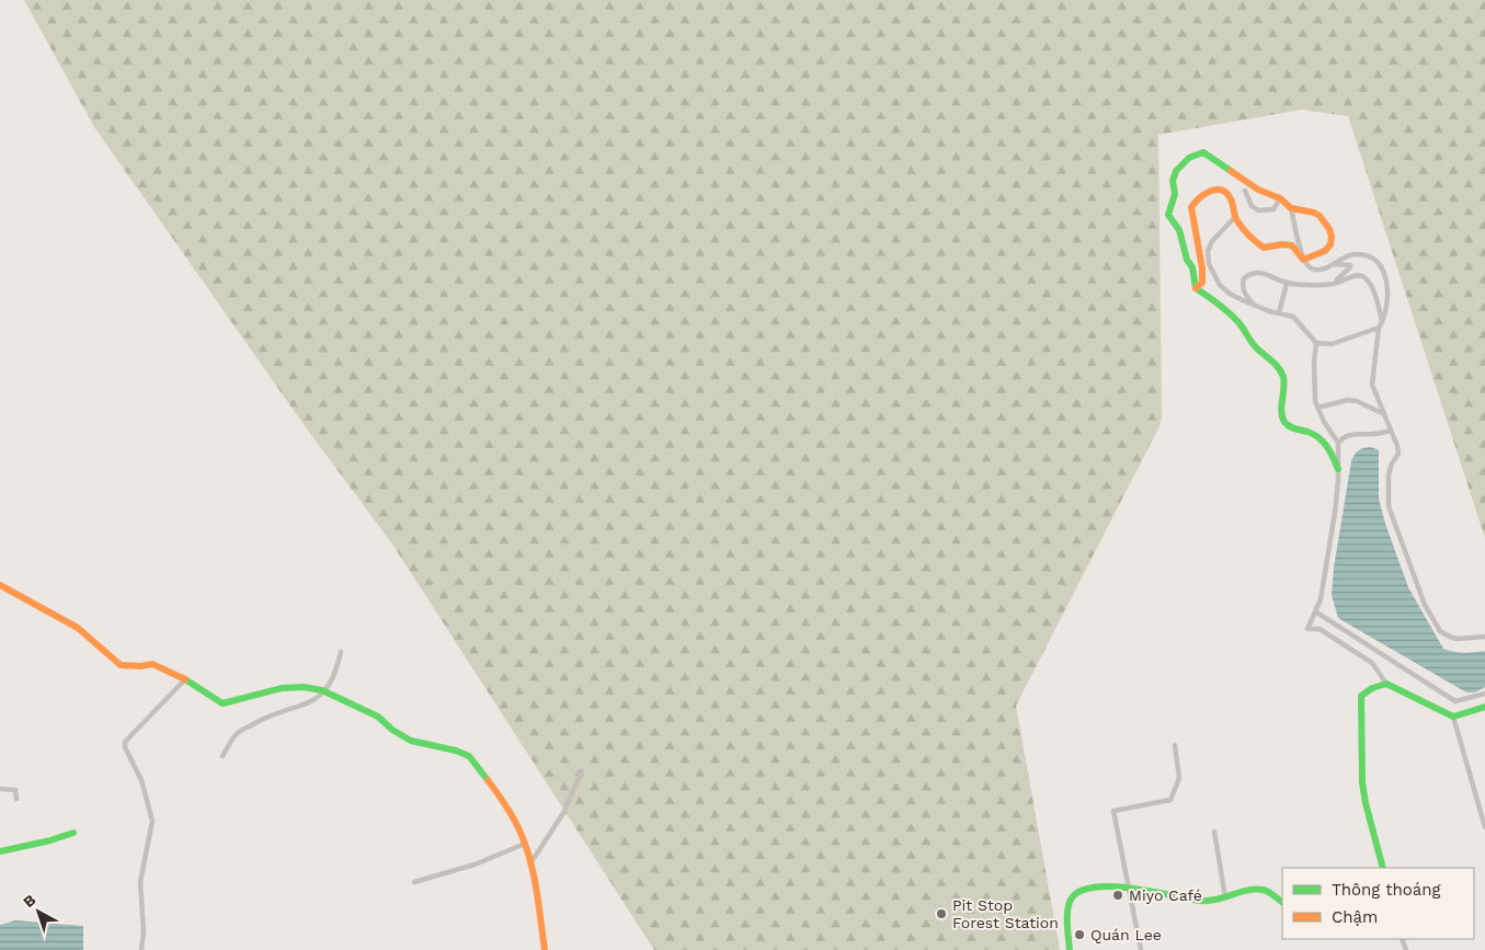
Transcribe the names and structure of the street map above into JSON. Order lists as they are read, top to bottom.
{
  "places": ["Miyo Café", "Pit Stop Forest Station", "Quán Lee"],
  "legend": ["Thông thoáng", "Chậm"],
  "north": "top left"
}
